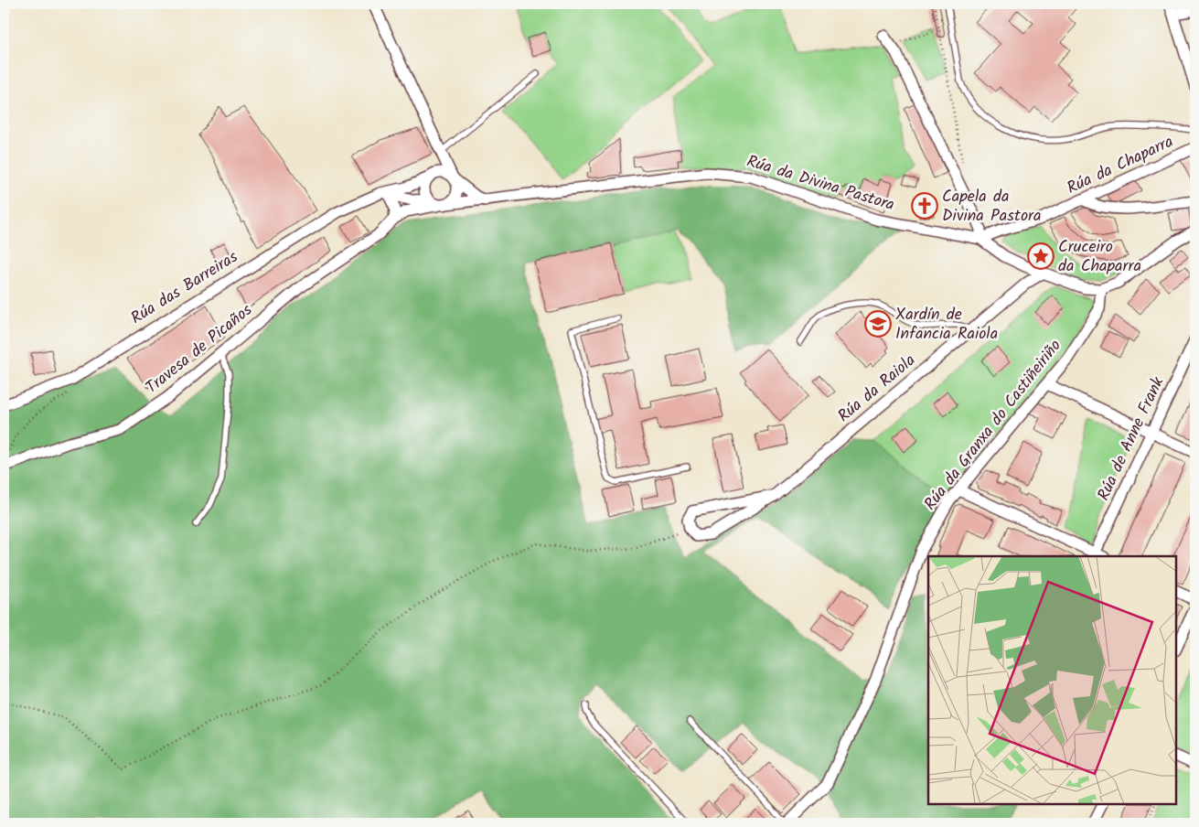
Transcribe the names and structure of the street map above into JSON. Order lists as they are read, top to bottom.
{
  "streets": {
    "street": [
      "Rúa da Chaparra",
      "Rúa da Divina Pastora",
      "Rúa das Barreiras",
      "Travesa de Picaños",
      "Rúa da Raiola",
      "Rúa da Granxa do Castiñeiriño",
      "Rúa de Anne Frank"
    ]
  },
  "crossings": [
    ["Rúa da Chaparra", "Rúa da Divina Pastora"],
    ["Rúa da Divina Pastora", "Rúa das Barreiras"],
    ["Rúa da Divina Pastora", "Travesa de Picaños"],
    ["Rúa da Divina Pastora", "Rúa da Raiola"],
    ["Rúa da Divina Pastora", "Rúa da Granxa do Castiñeiriño"],
    ["Rúa das Barreiras", "Travesa de Picaños"]
  ],
  "places": {
    "church": ["Capela da Divina Pastora"],
    "place": ["Cruceiro da Chaparra"],
    "school or university": ["Xardín de Infancia Raiola"]
  }
}
